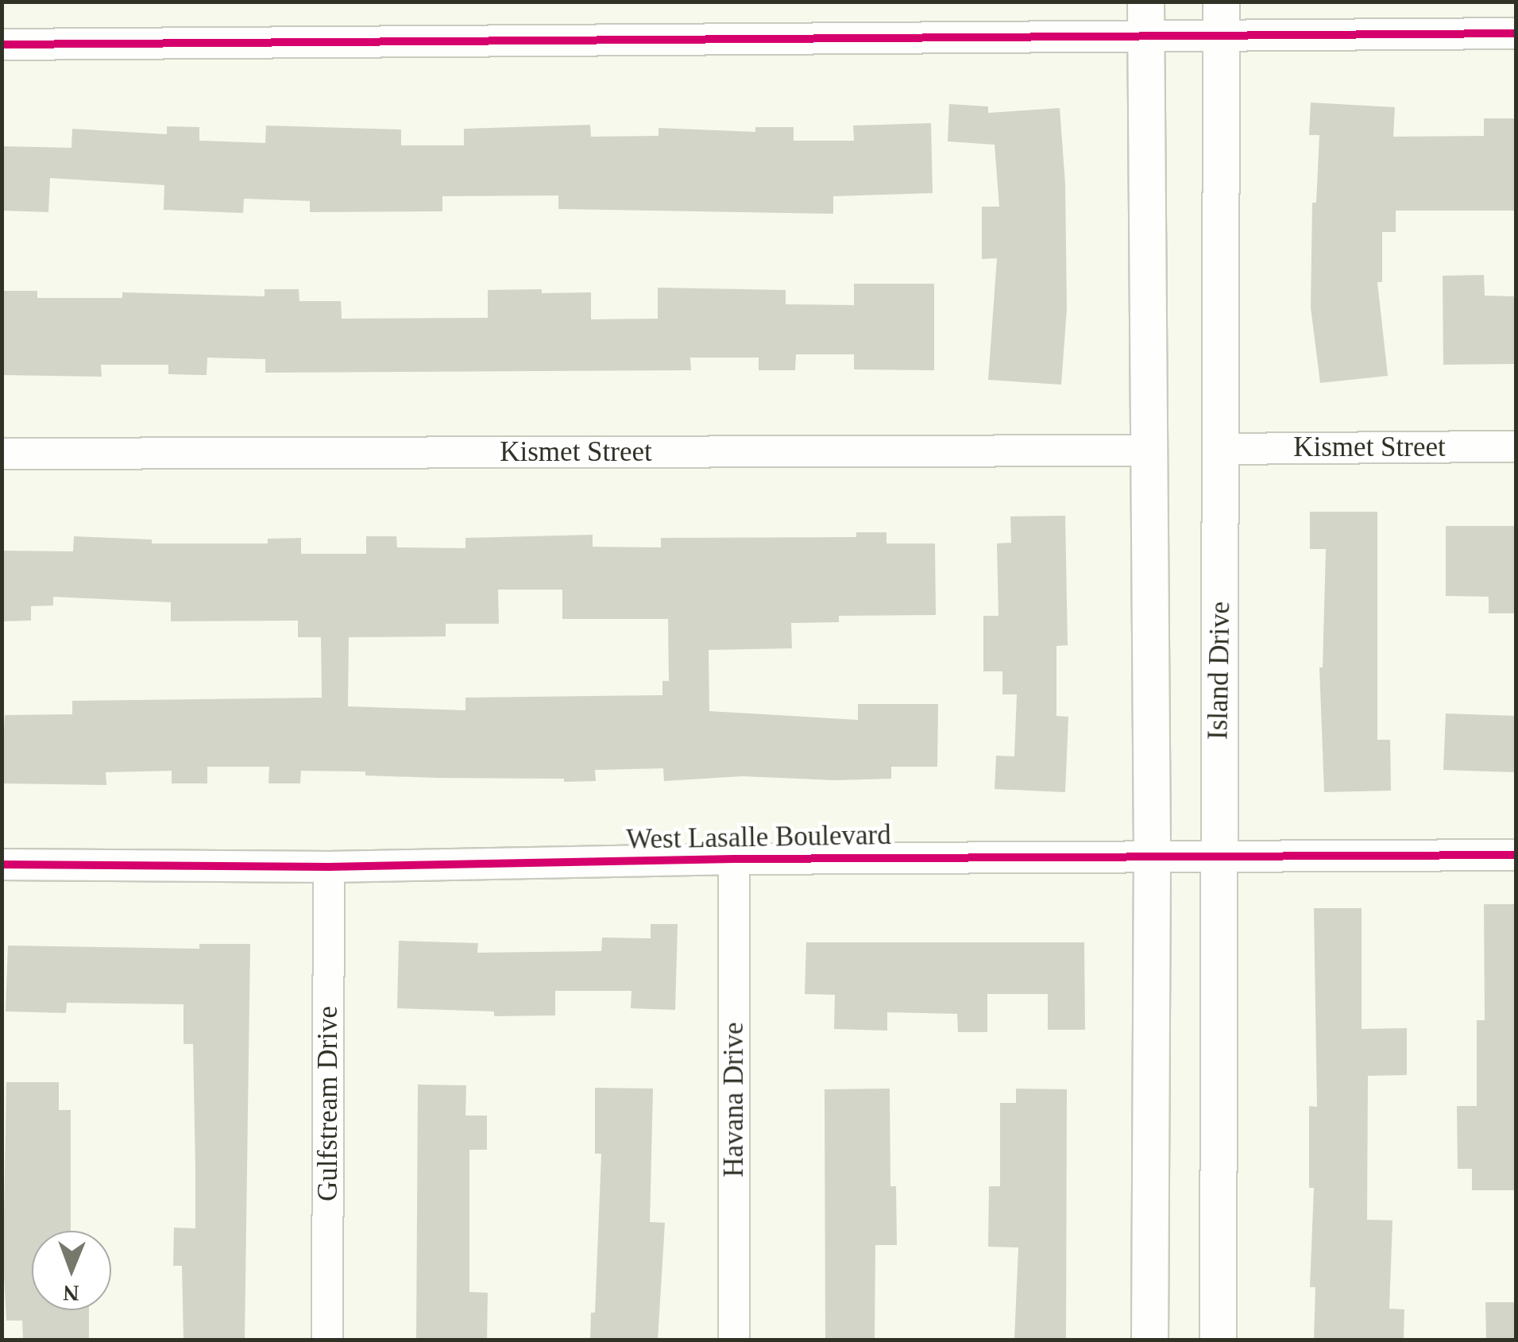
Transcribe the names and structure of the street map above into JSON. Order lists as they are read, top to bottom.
{
  "streets": {
    "street": [
      "Kismet Street",
      "Island Drive",
      "West Lasalle Boulevard",
      "Havana Drive",
      "Gulfstream Drive"
    ]
  },
  "crossings": [
    ["Kismet Street", "Island Drive"],
    ["Island Drive", "West Lasalle Boulevard"],
    ["West Lasalle Boulevard", "Havana Drive"],
    ["West Lasalle Boulevard", "Gulfstream Drive"]
  ],
  "north": "bottom"
}
